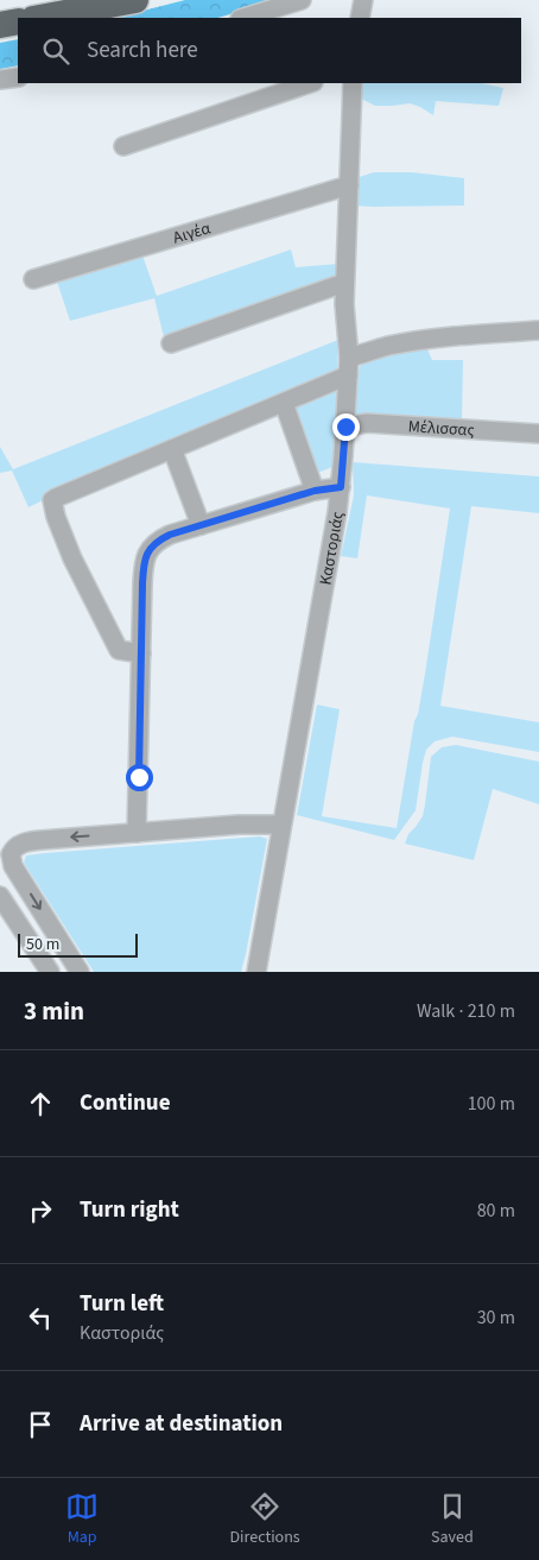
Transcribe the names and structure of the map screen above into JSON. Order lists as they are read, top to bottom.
{
  "streets": {
    "street": ["Αιγέα", "Μέλισσας", "Καστοριάς"]
  },
  "crossings": [
    ["Αιγέα", "Καστοριάς"],
    ["Μέλισσας", "Καστοριάς"]
  ],
  "scale_bar": "50 m",
  "page": {
    "search": "Search here",
    "scale": "50 m",
    "heading": ["3 min", "Walk · 210 m"],
    "list": [
      ["Continue", "100 m"],
      ["Turn right", "80 m"],
      ["Turn left", "Καστοριάς", "30 m"],
      "Arrive at destination"
    ],
    "nav": ["Map", "Directions", "Saved"]
  }
}
